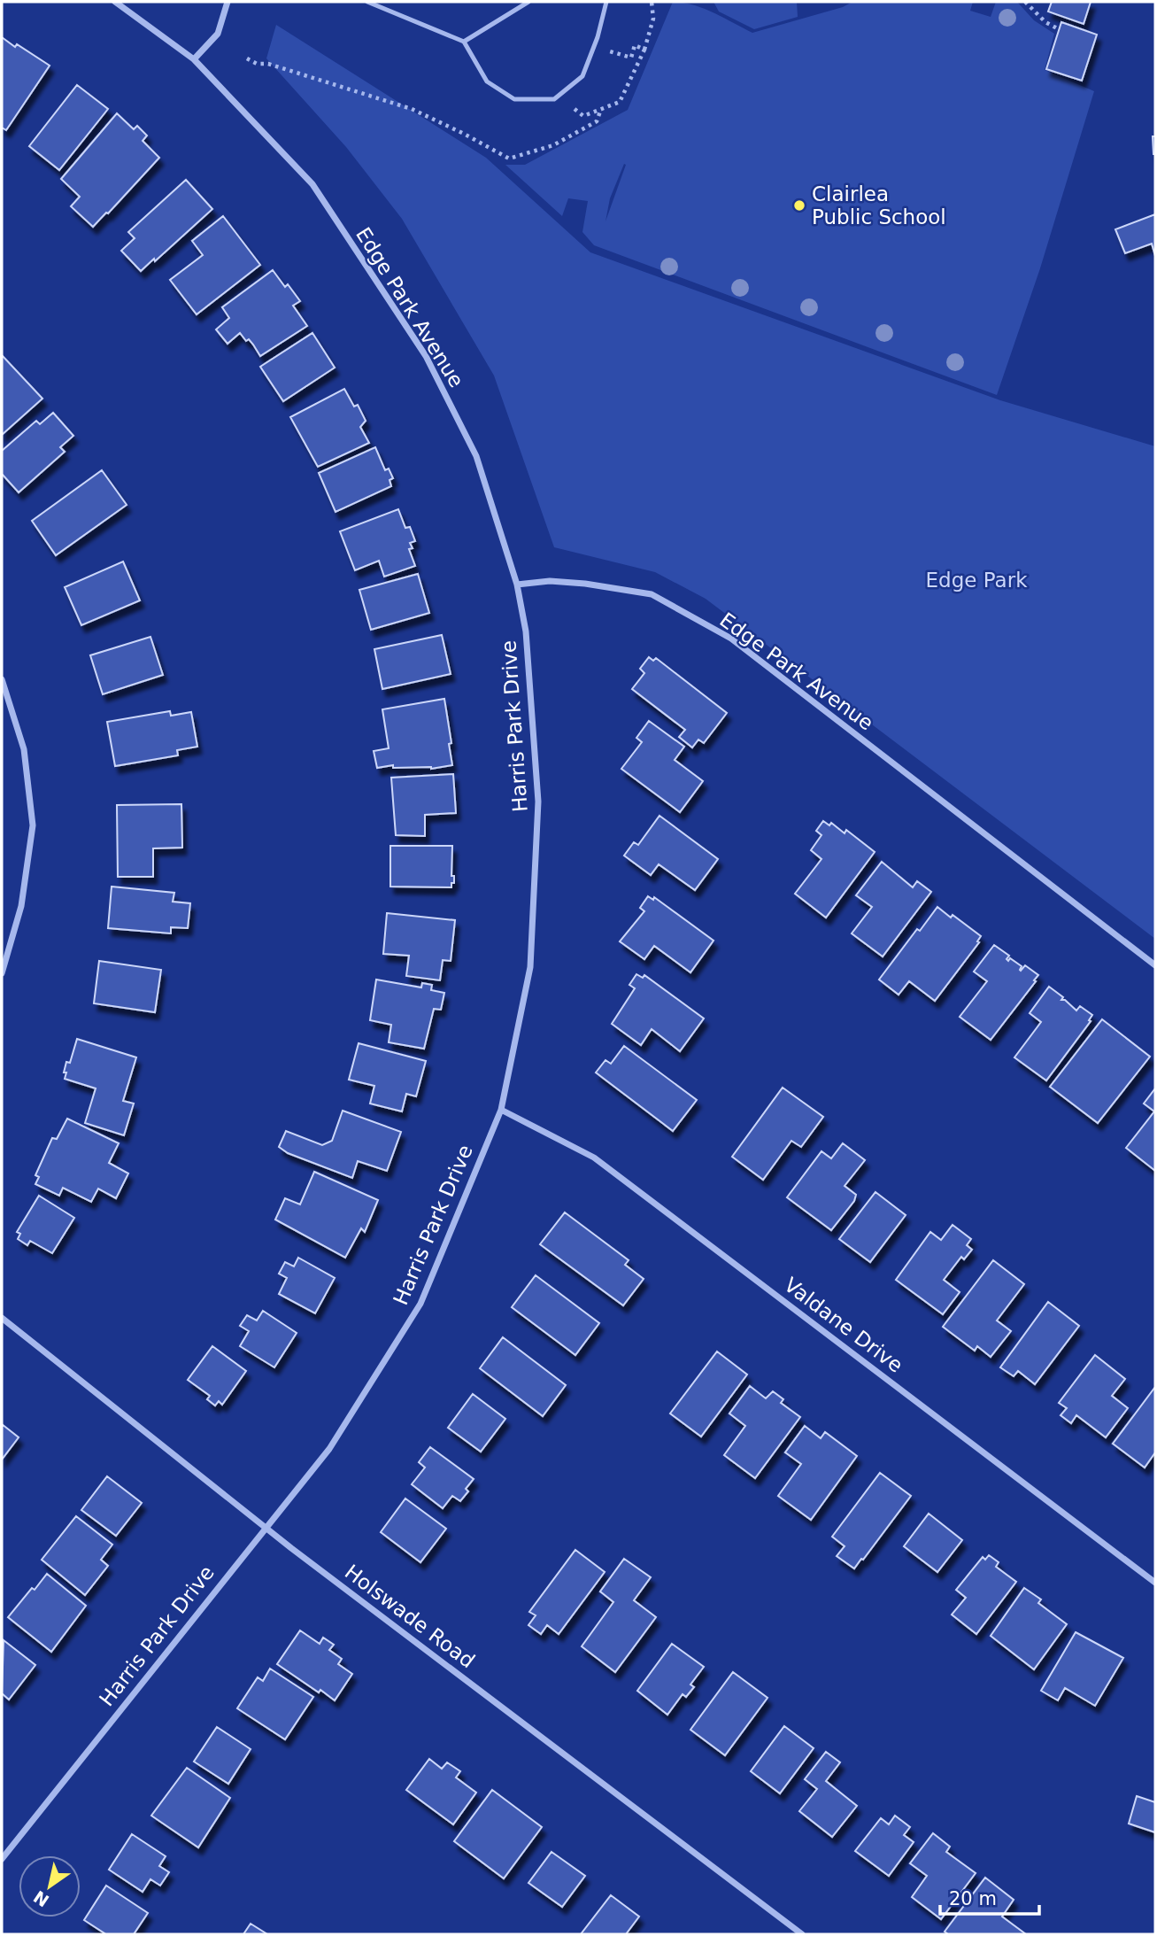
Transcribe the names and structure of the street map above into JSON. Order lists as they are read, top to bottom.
{
  "streets": {
    "street": [
      "Edge Park Avenue",
      "Harris Park Drive",
      "Valdane Drive",
      "Holswade Road"
    ]
  },
  "crossings": [
    ["Edge Park Avenue", "Harris Park Drive"],
    ["Harris Park Drive", "Valdane Drive"],
    ["Harris Park Drive", "Holswade Road"]
  ],
  "parks": ["Edge Park"],
  "places": ["Clairlea Public School"],
  "scale_bar": "20 m",
  "north": "bottom left"
}
